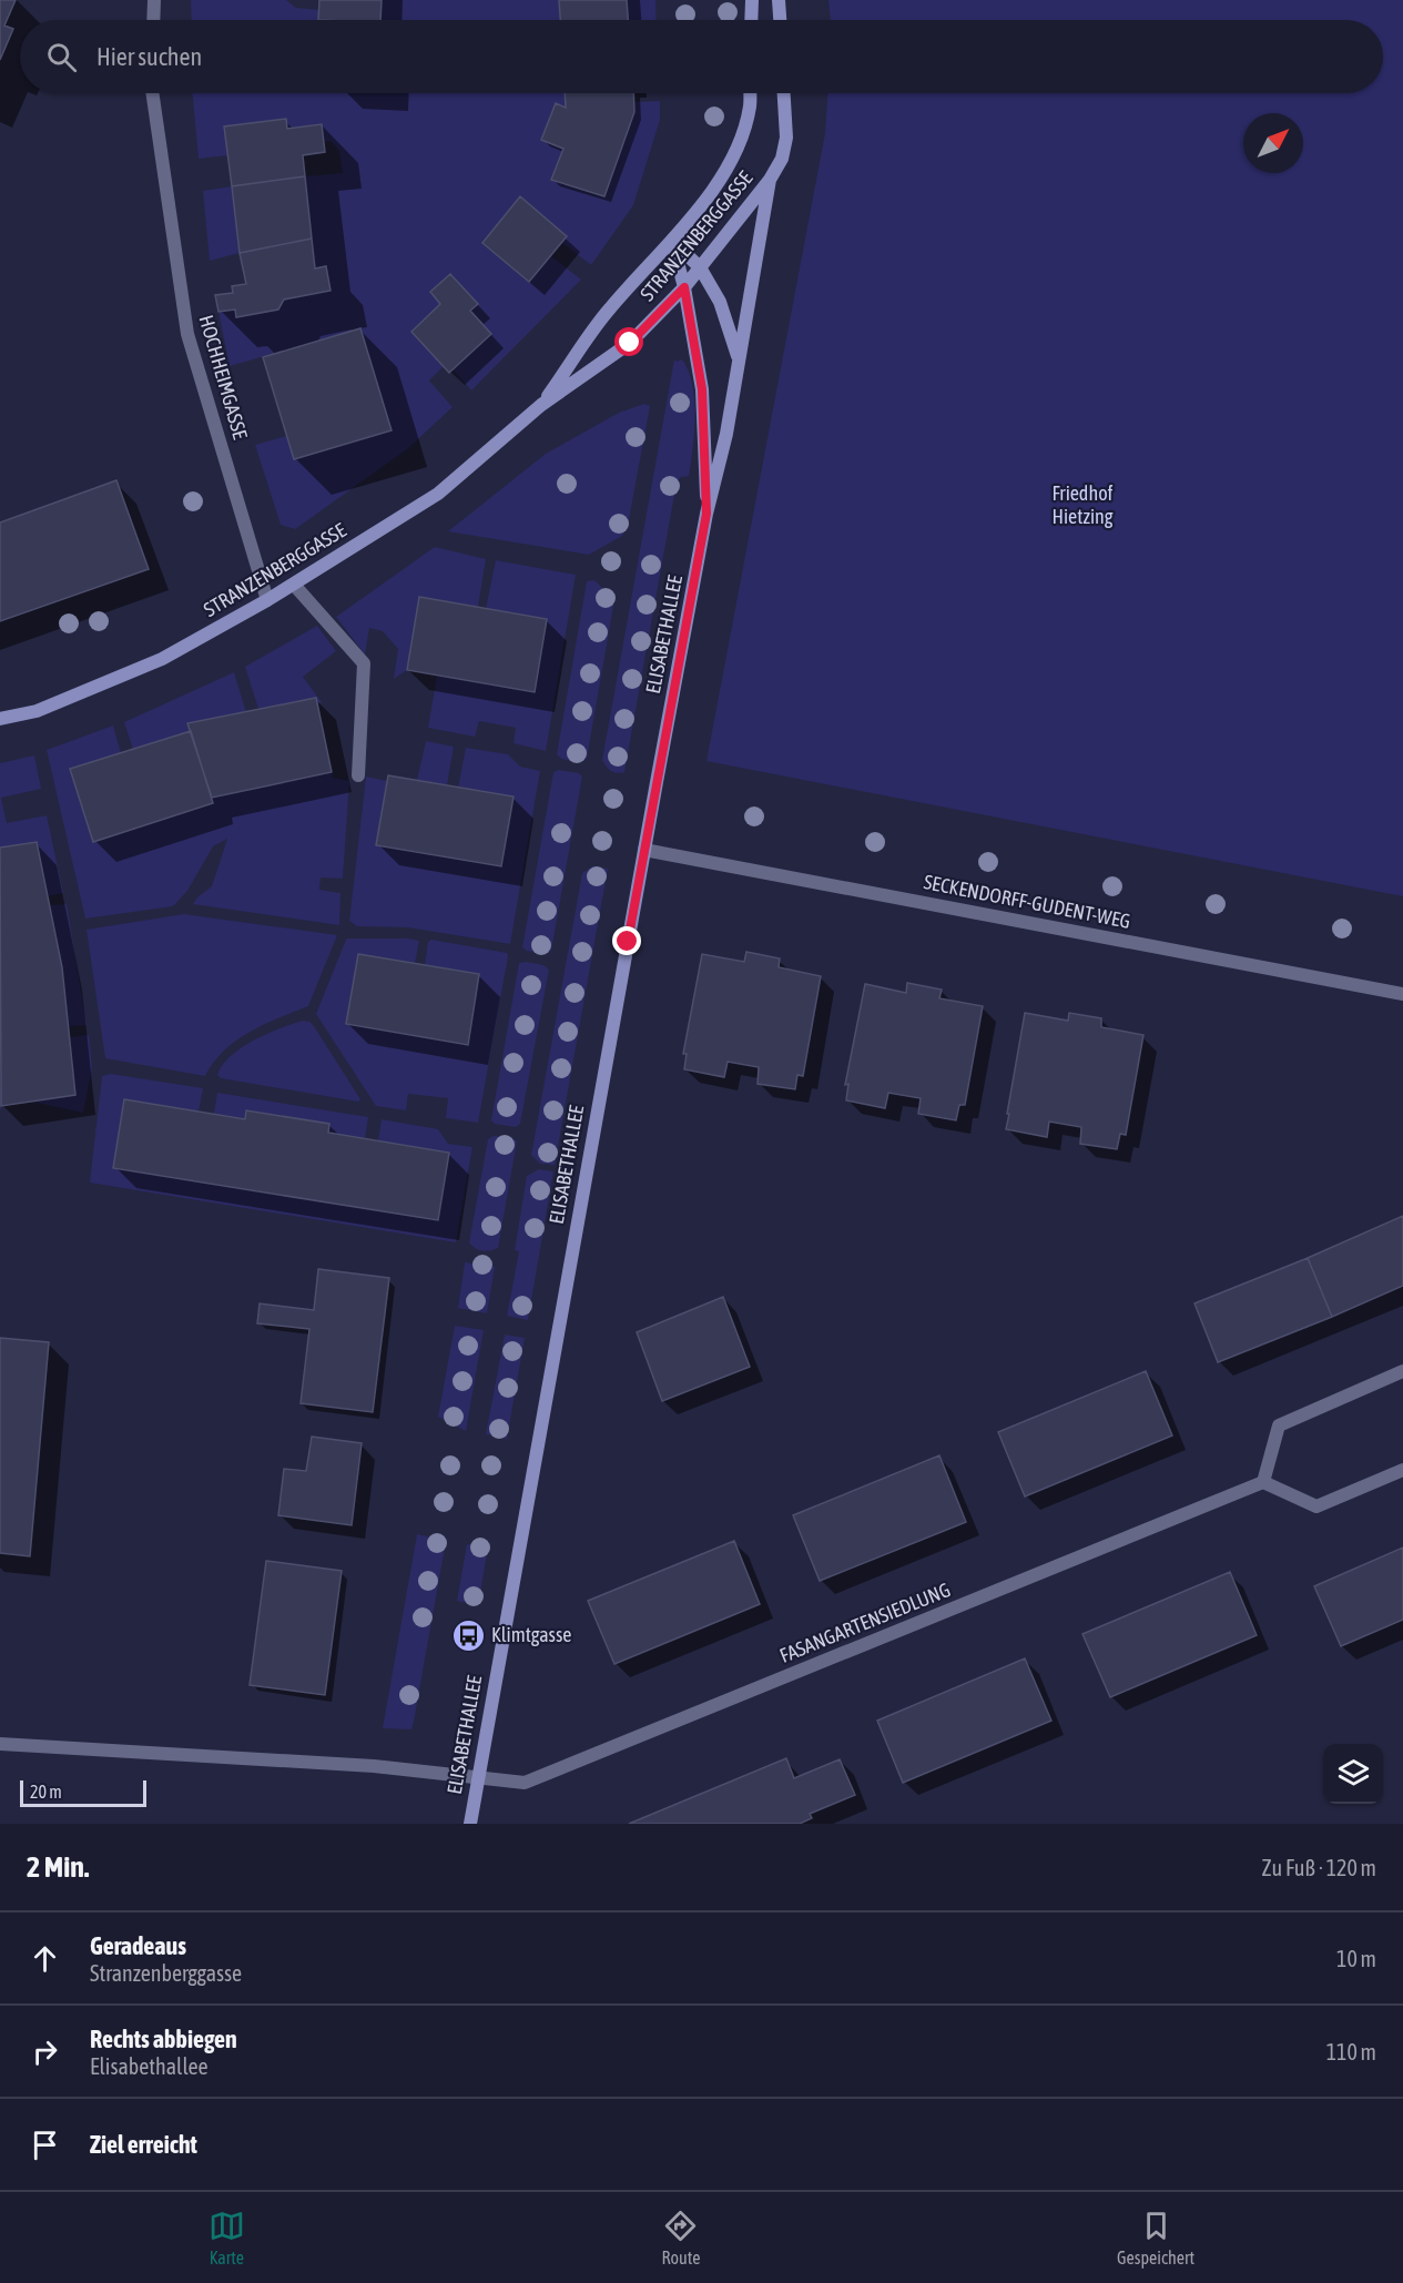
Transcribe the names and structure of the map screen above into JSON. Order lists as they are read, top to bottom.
{
  "streets": {
    "street": [
      "STRANZENBERGGASSE",
      "HOCHHEIMGASSE",
      "ELISABETHALLEE",
      "SECKENDORFF-GUDENT-WEG",
      "FASANGARTENSIEDLUNG"
    ]
  },
  "crossings": [
    ["STRANZENBERGGASSE", "HOCHHEIMGASSE"],
    ["STRANZENBERGGASSE", "ELISABETHALLEE"],
    ["ELISABETHALLEE", "SECKENDORFF-GUDENT-WEG"],
    ["ELISABETHALLEE", "FASANGARTENSIEDLUNG"]
  ],
  "parks": ["Friedhof Hietzing"],
  "places": {
    "bus stop": ["Klimtgasse"]
  },
  "scale_bar": "20 m",
  "north": "top right",
  "page": {
    "search": "Hier suchen",
    "scale": "20 m",
    "heading": ["2 Min.", "Zu Fuß · 120 m"],
    "list": [
      ["Geradeaus", "Stranzenberggasse", "10 m"],
      ["Rechts abbiegen", "Elisabethallee", "110 m"],
      "Ziel erreicht"
    ],
    "nav": ["Karte", "Route", "Gespeichert"]
  }
}
